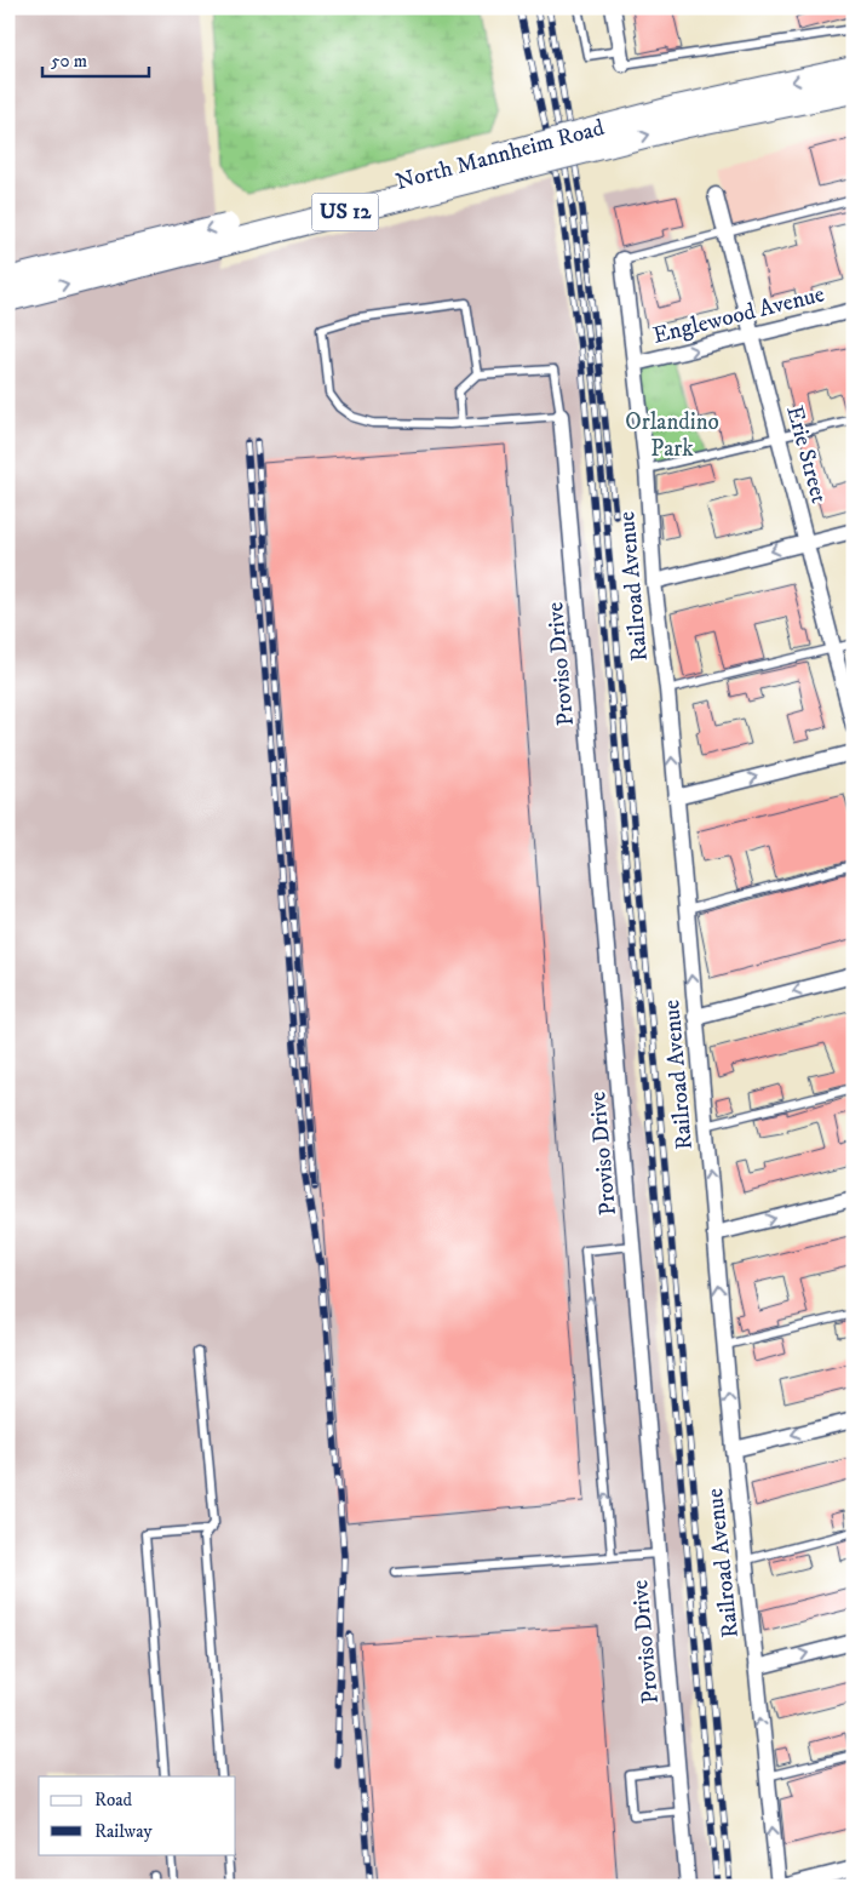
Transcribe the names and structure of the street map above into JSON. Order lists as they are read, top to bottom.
{
  "streets": {
    "main road": ["North Mannheim Road", "US 12"],
    "street": [
      "Englewood Avenue",
      "Erie Street",
      "Railroad Avenue",
      "Proviso Drive"
    ]
  },
  "crossings": [
    ["Englewood Avenue", "Erie Street"],
    ["Englewood Avenue", "Railroad Avenue"]
  ],
  "one_way": ["Englewood Avenue", "Railroad Avenue"],
  "parks": ["Orlandino Park"],
  "legend": ["Road", "Railway"],
  "scale_bar": "50 m"
}
